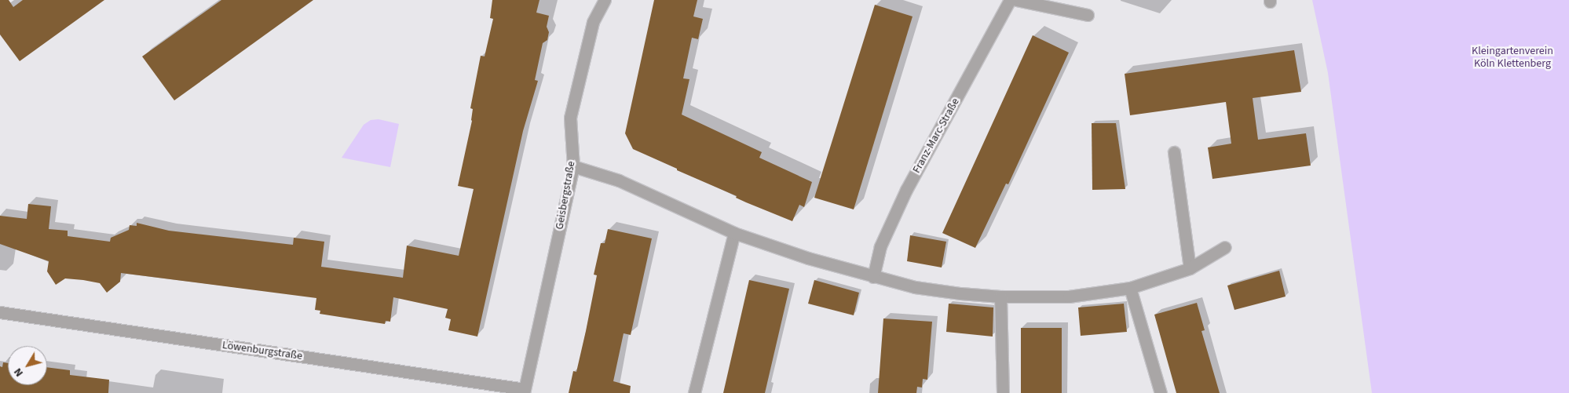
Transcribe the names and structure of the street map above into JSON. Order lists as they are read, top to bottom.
{
  "streets": {
    "street": ["Franz-Marc-Straße", "Geisbergstraße", "Löwenburgstraße"]
  },
  "crossings": [
    ["Geisbergstraße", "Löwenburgstraße"]
  ],
  "parks": ["Kleingartenverein Köln Klettenberg"],
  "north": "bottom left"
}
